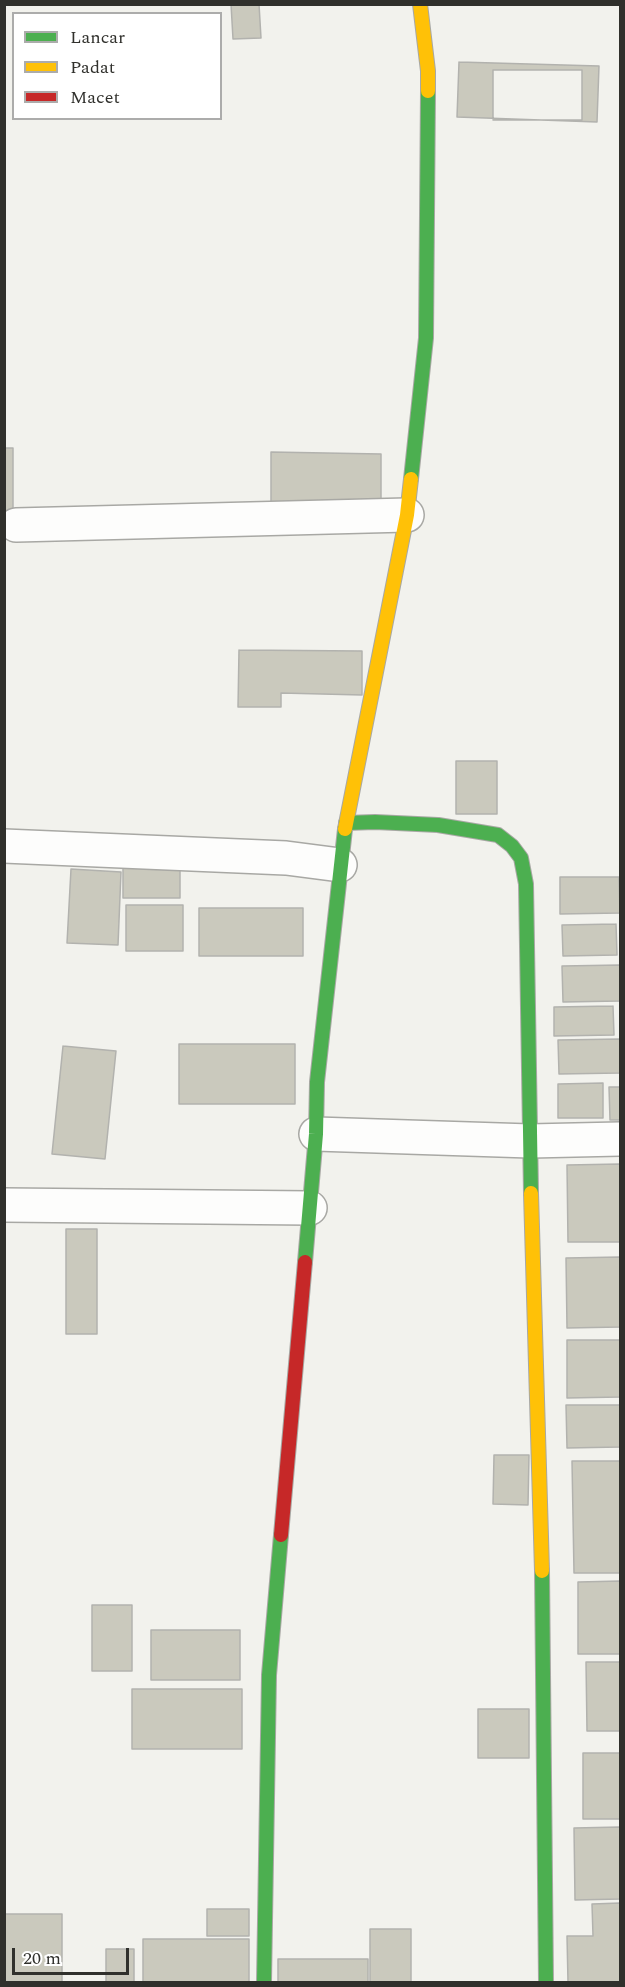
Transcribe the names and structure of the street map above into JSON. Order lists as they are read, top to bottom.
{
  "legend": ["Lancar", "Padat", "Macet"],
  "scale_bar": "20 m"
}
